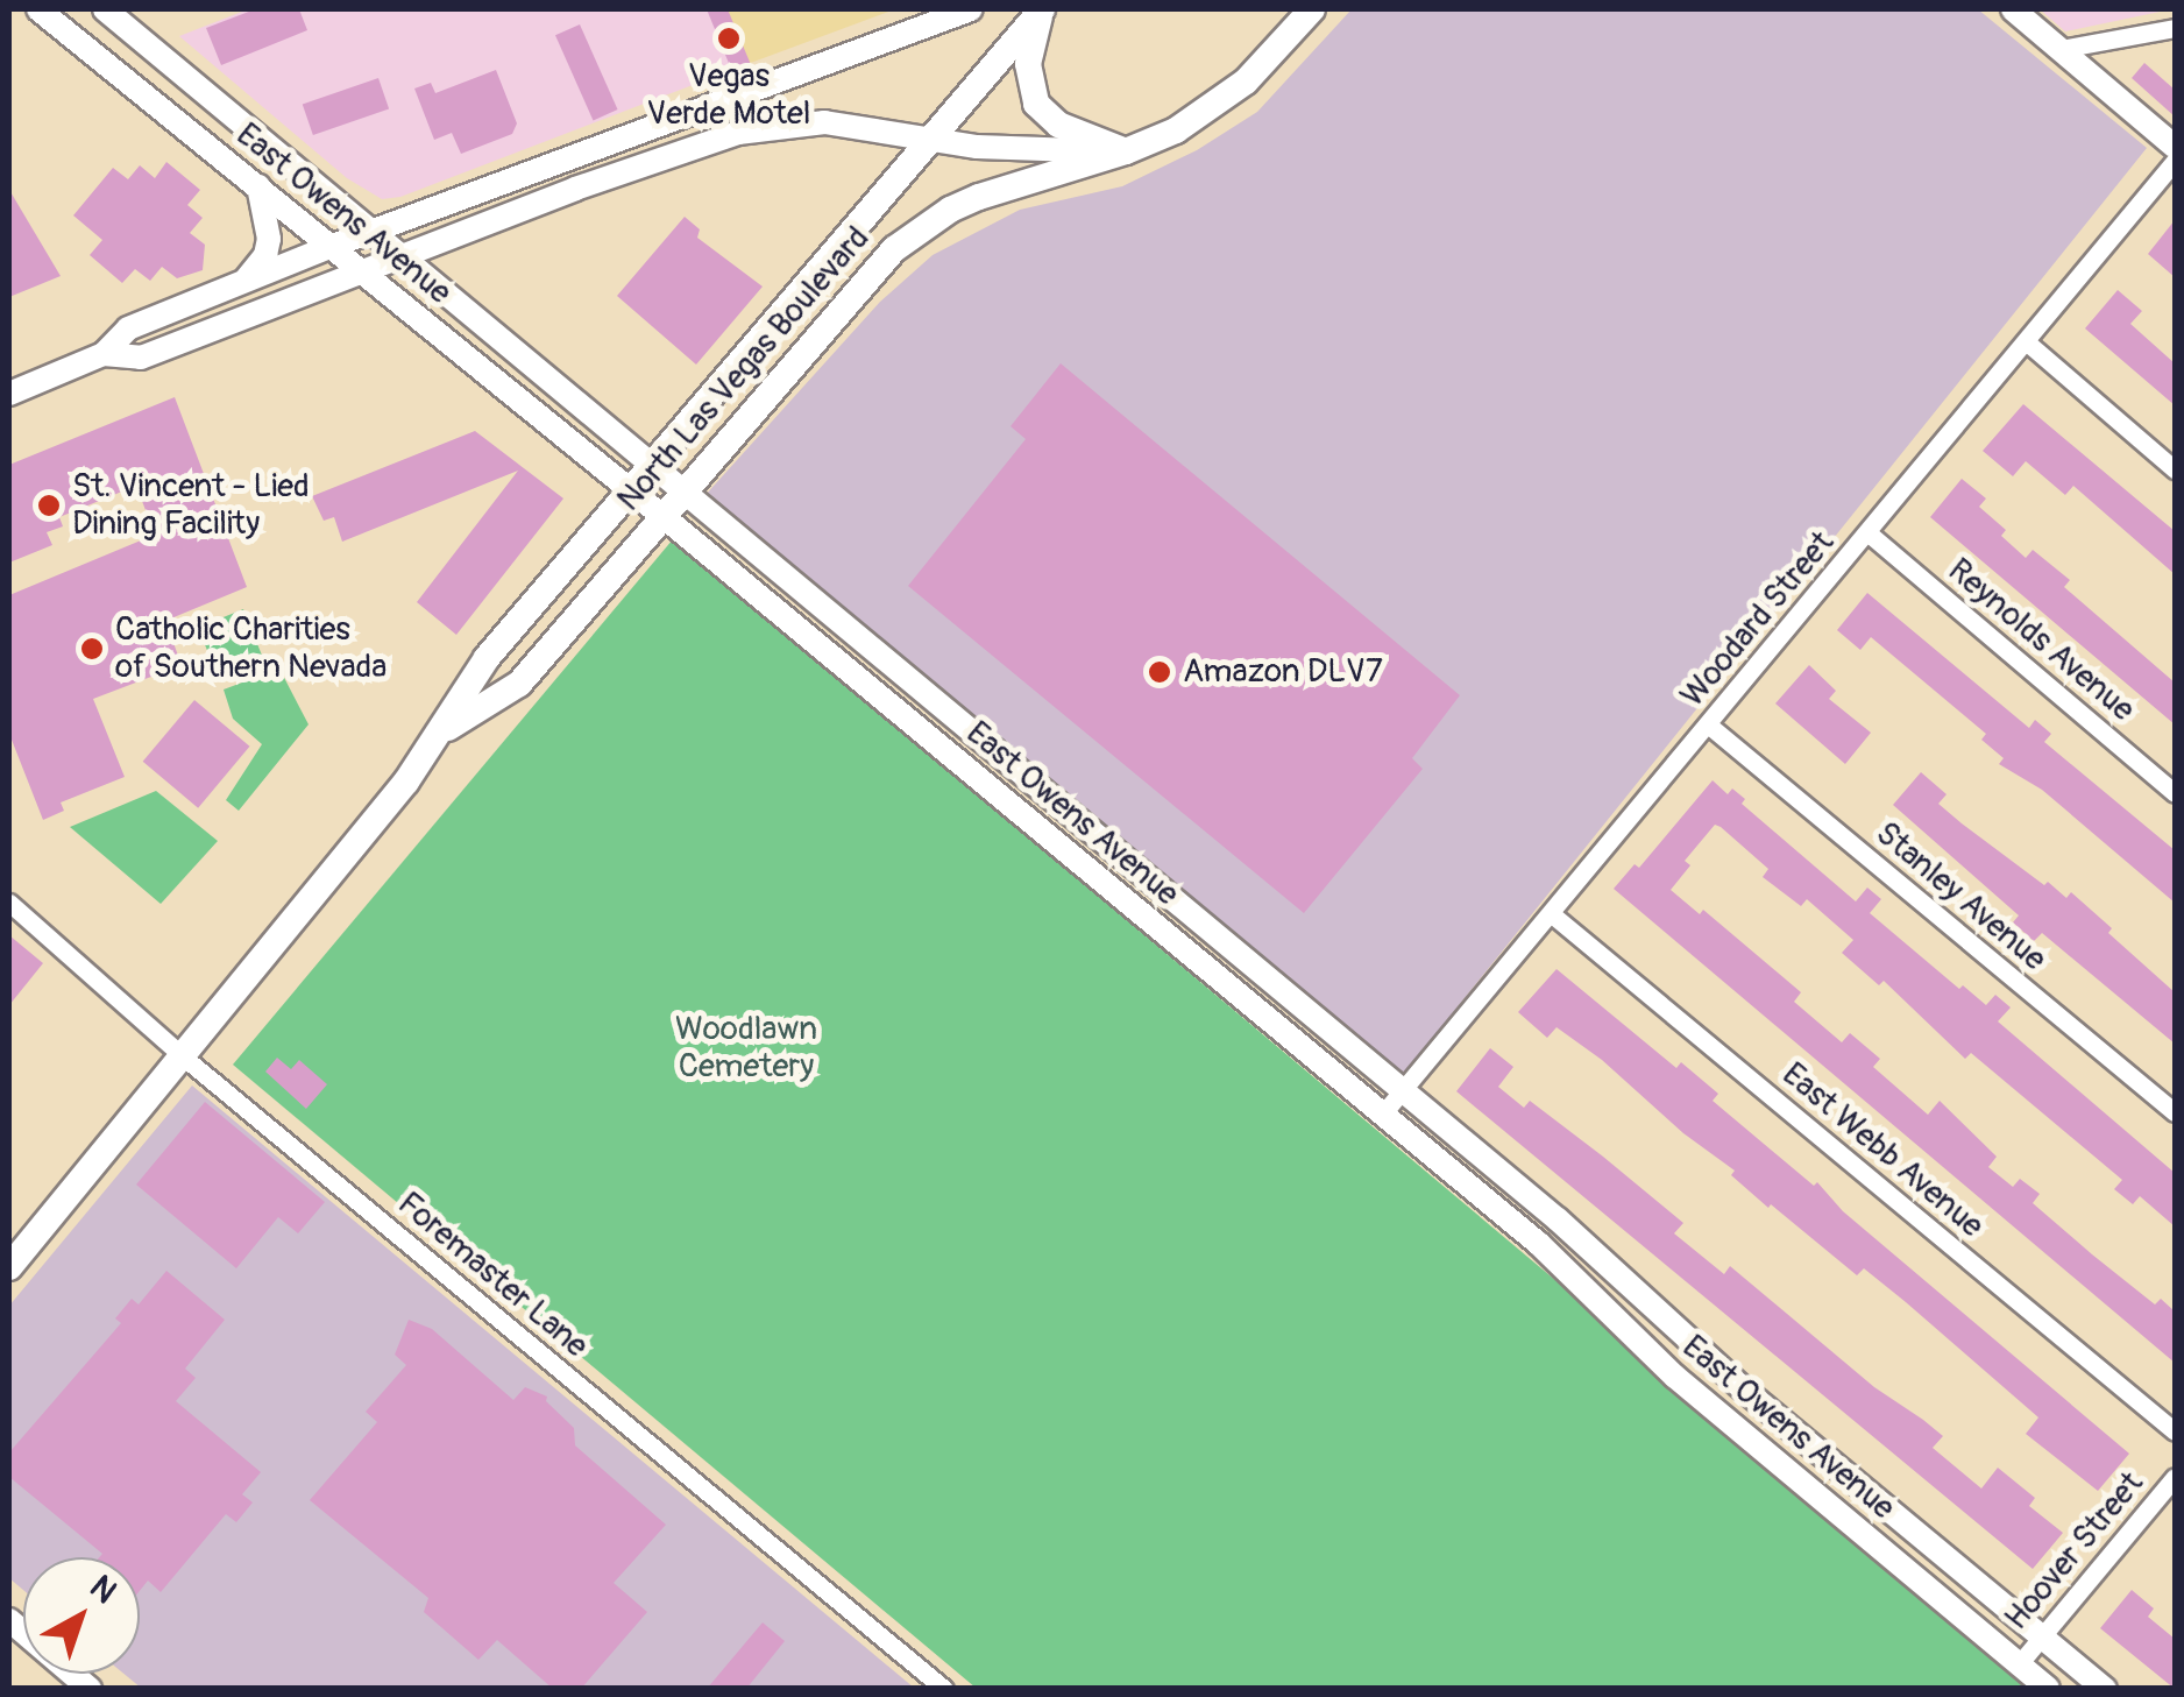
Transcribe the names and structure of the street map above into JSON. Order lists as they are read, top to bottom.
{
  "streets": {
    "main road": ["East Owens Avenue", "North Las Vegas Boulevard"],
    "street": [
      "Woodard Street",
      "Reynolds Avenue",
      "Stanley Avenue",
      "East Webb Avenue",
      "Foremaster Lane",
      "Hoover Street"
    ]
  },
  "crossings": [
    ["East Owens Avenue", "North Las Vegas Boulevard"],
    ["East Owens Avenue", "Woodard Street"],
    ["East Owens Avenue", "Hoover Street"],
    ["North Las Vegas Boulevard", "Foremaster Lane"],
    ["Woodard Street", "Reynolds Avenue"],
    ["Woodard Street", "Stanley Avenue"],
    ["Woodard Street", "East Webb Avenue"]
  ],
  "parks": ["Woodlawn Cemetery"],
  "places": [
    "Vegas Verde Motel",
    "St. Vincent - Lied Dining Facility",
    "Catholic Charities of Southern Nevada",
    "Amazon DLV7"
  ],
  "north": "top right"
}
